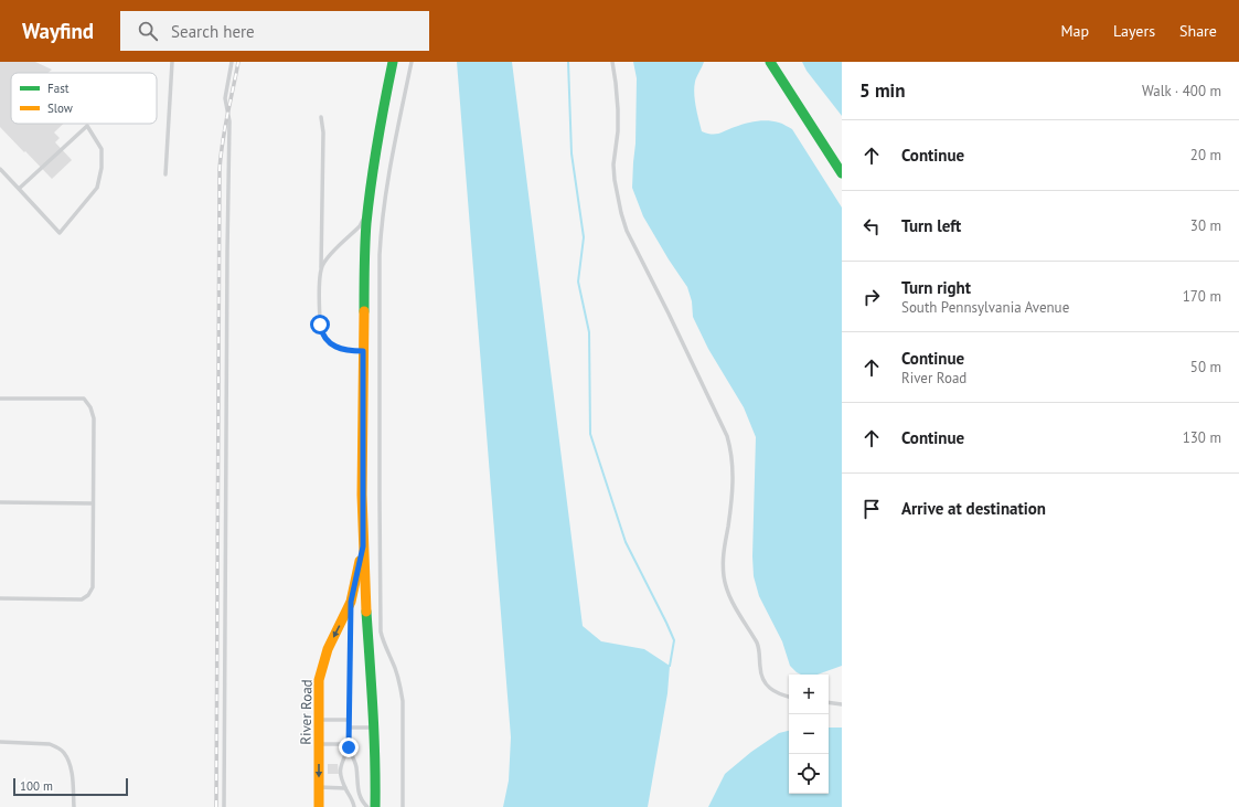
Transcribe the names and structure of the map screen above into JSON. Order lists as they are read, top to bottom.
{
  "streets": {
    "street": ["River Road"]
  },
  "legend": ["Fast", "Slow"],
  "scale_bar": "100 m",
  "page": {
    "header": "Wayfind",
    "search": "Search here",
    "nav": ["Map", "Layers", "Share"],
    "heading": ["5 min", "Walk · 400 m"],
    "list": [
      ["Continue", "20 m"],
      ["Turn left", "30 m"],
      ["Turn right", "South Pennsylvania Avenue", "170 m"],
      ["Continue", "River Road", "50 m"],
      ["Continue", "130 m"],
      "Arrive at destination"
    ],
    "map_buttons": ["+", "−"],
    "scale": "100 m"
  }
}
